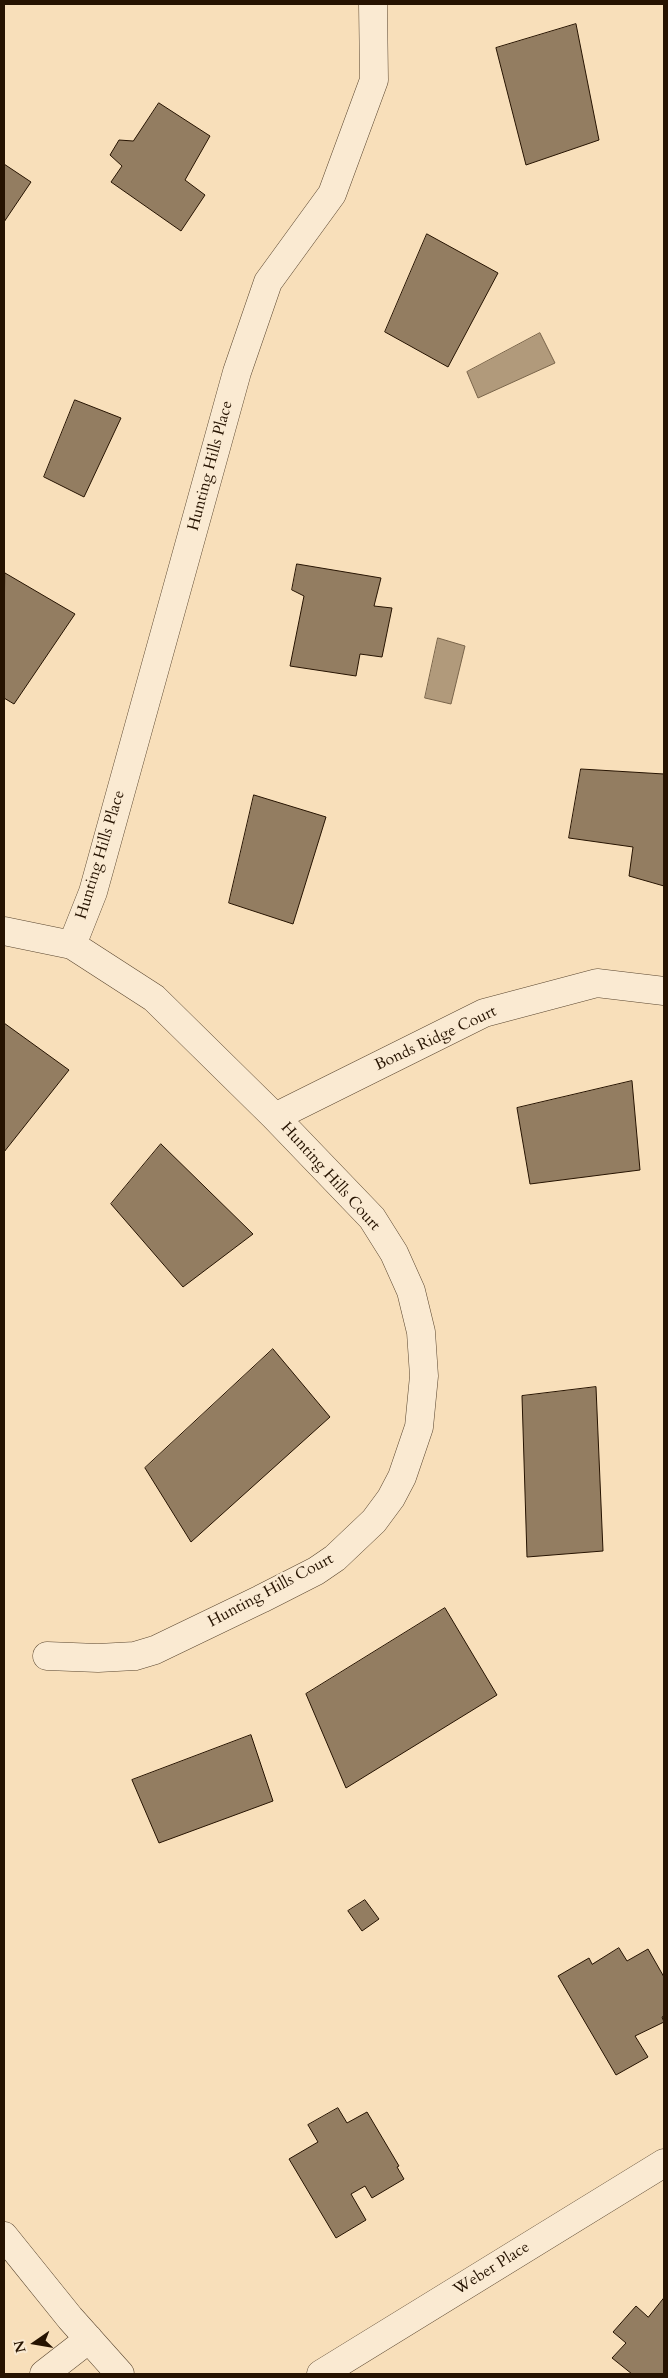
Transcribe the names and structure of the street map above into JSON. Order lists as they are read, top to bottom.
{
  "streets": {
    "street": [
      "Hunting Hills Place",
      "Bonds Ridge Court",
      "Hunting Hills Court",
      "Weber Place"
    ]
  },
  "crossings": [
    ["Hunting Hills Place", "Hunting Hills Court"],
    ["Bonds Ridge Court", "Hunting Hills Court"]
  ],
  "north": "left"
}
